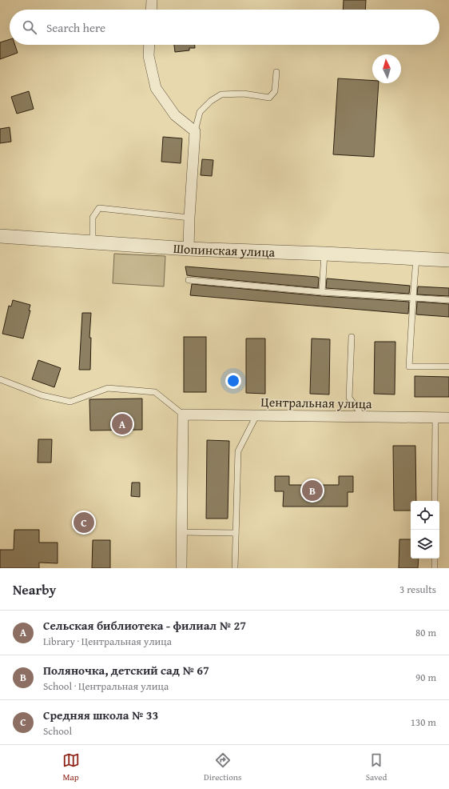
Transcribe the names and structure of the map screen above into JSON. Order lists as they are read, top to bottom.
{
  "streets": {
    "street": ["Шопинская улица", "Центральная улица"]
  },
  "north": "top",
  "page": {
    "search": "Search here",
    "pins": ["A", "B", "C"],
    "heading": ["Nearby", "3 results"],
    "list": [
      {
        "mark": "A",
        "name": "Сельская библиотека - филиал № 27",
        "note": "Library · Центральная улица",
        "value": "80 m"
      },
      {
        "mark": "B",
        "name": "Поляночка, детский сад № 67",
        "note": "School · Центральная улица",
        "value": "90 m"
      },
      {
        "mark": "C",
        "name": "Средняя школа № 33",
        "note": "School",
        "value": "130 m"
      }
    ],
    "nav": ["Map", "Directions", "Saved"]
  }
}
